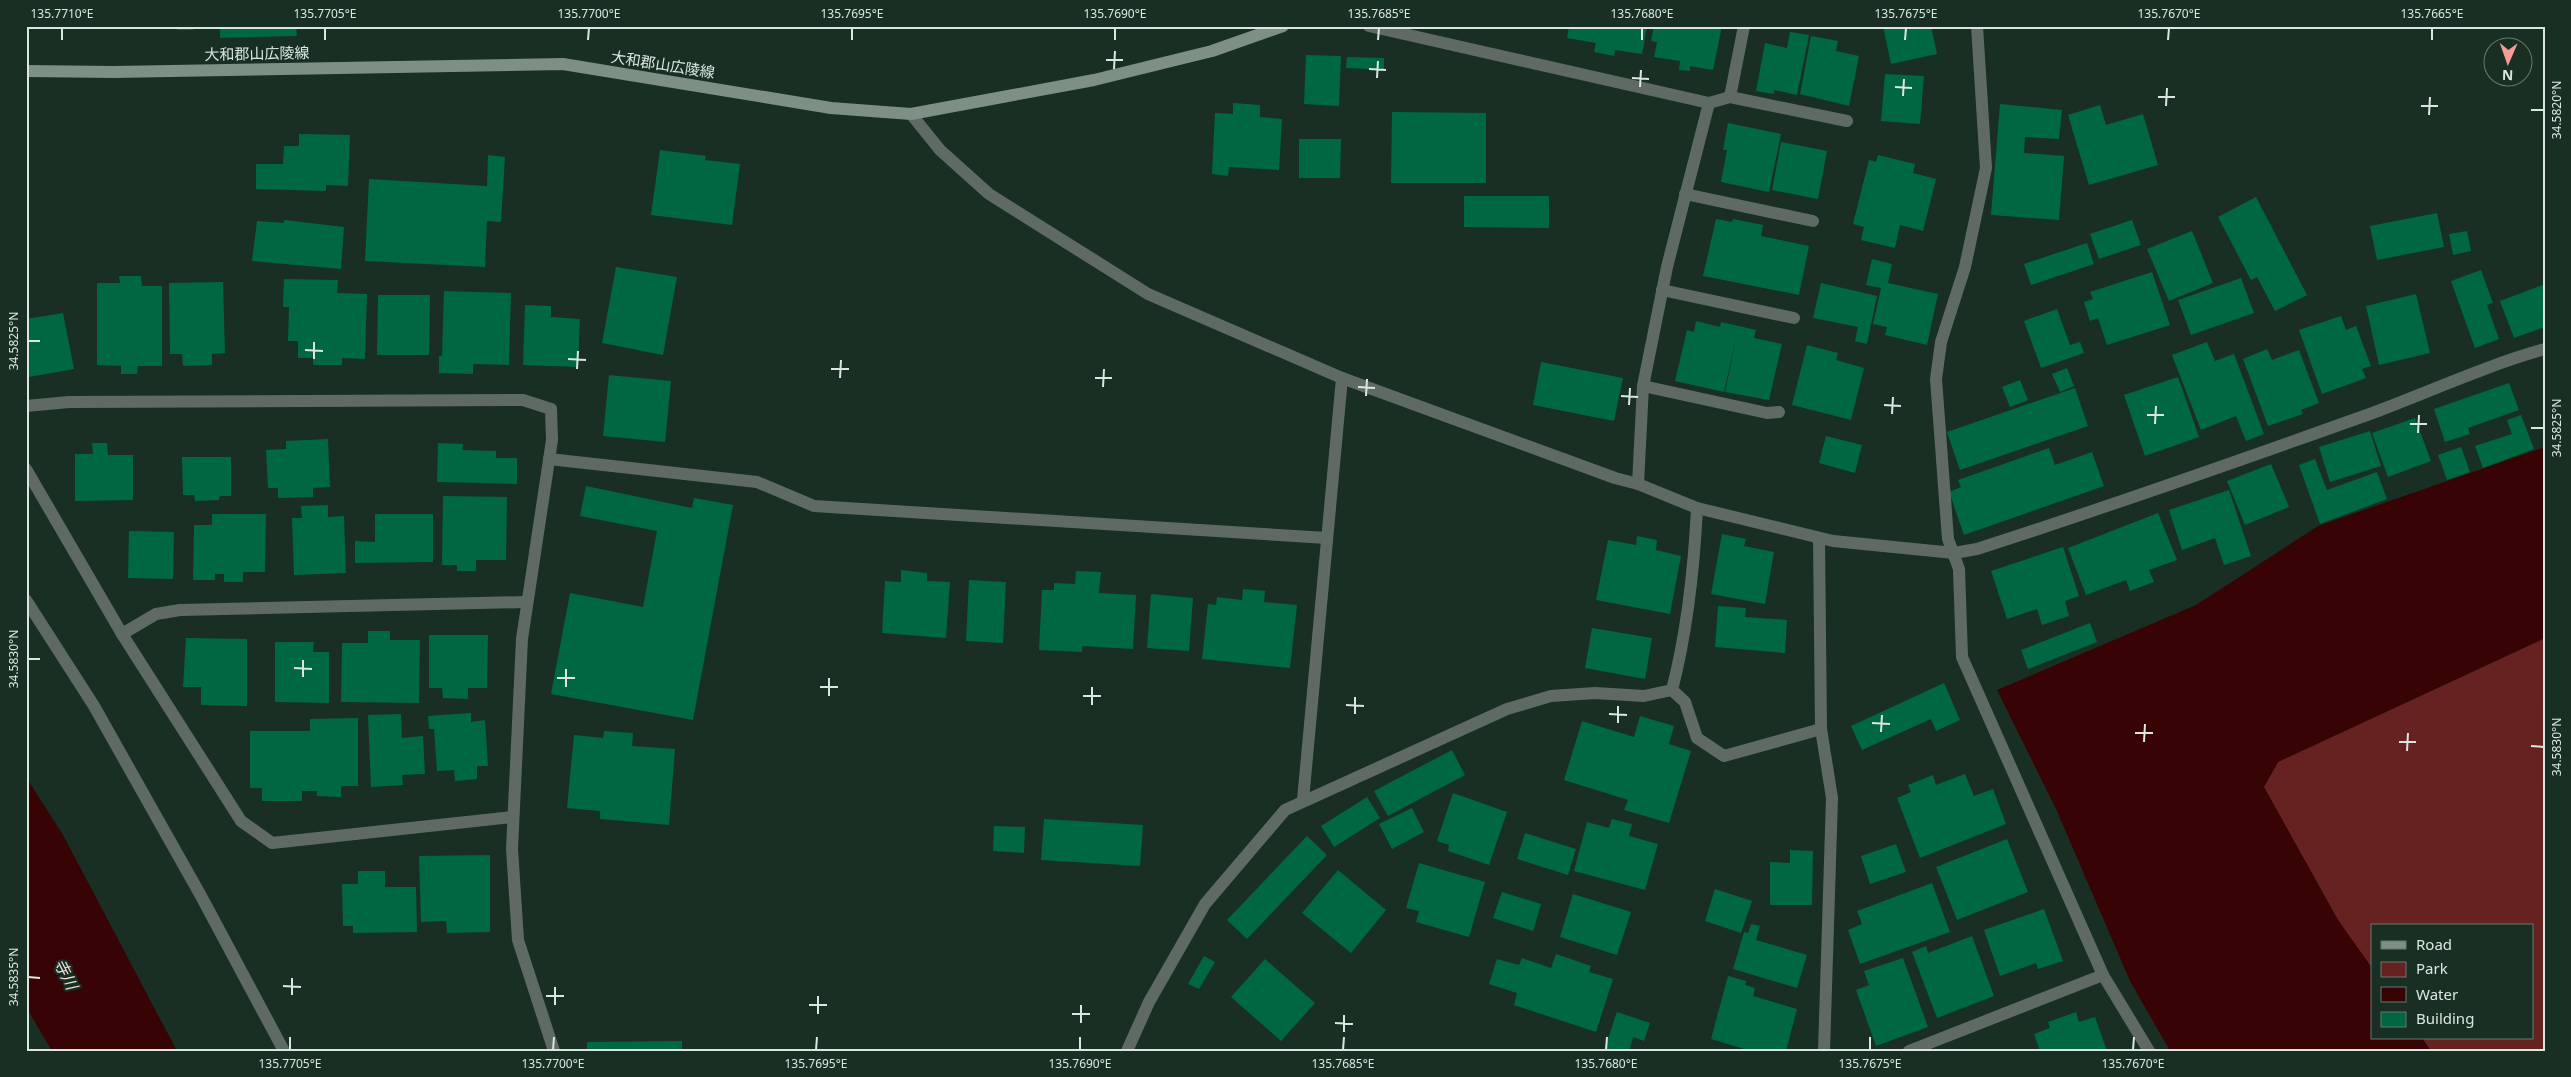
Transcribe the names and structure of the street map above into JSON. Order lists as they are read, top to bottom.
{
  "streets": {
    "main road": ["大和郡山広陵線"]
  },
  "water": ["寺川"],
  "legend": [
    "Road",
    "Park",
    "Water",
    "Building"
  ],
  "north": "bottom",
  "coordinates": [
    "135.7710°E",
    "135.7705°E",
    "135.7700°E",
    "135.7695°E",
    "135.7690°E",
    "135.7685°E",
    "135.7680°E",
    "135.7675°E",
    "135.7670°E",
    "135.7665°E",
    "34.5820°N",
    "34.5825°N",
    "34.5830°N",
    "34.5835°N"
  ]
}
